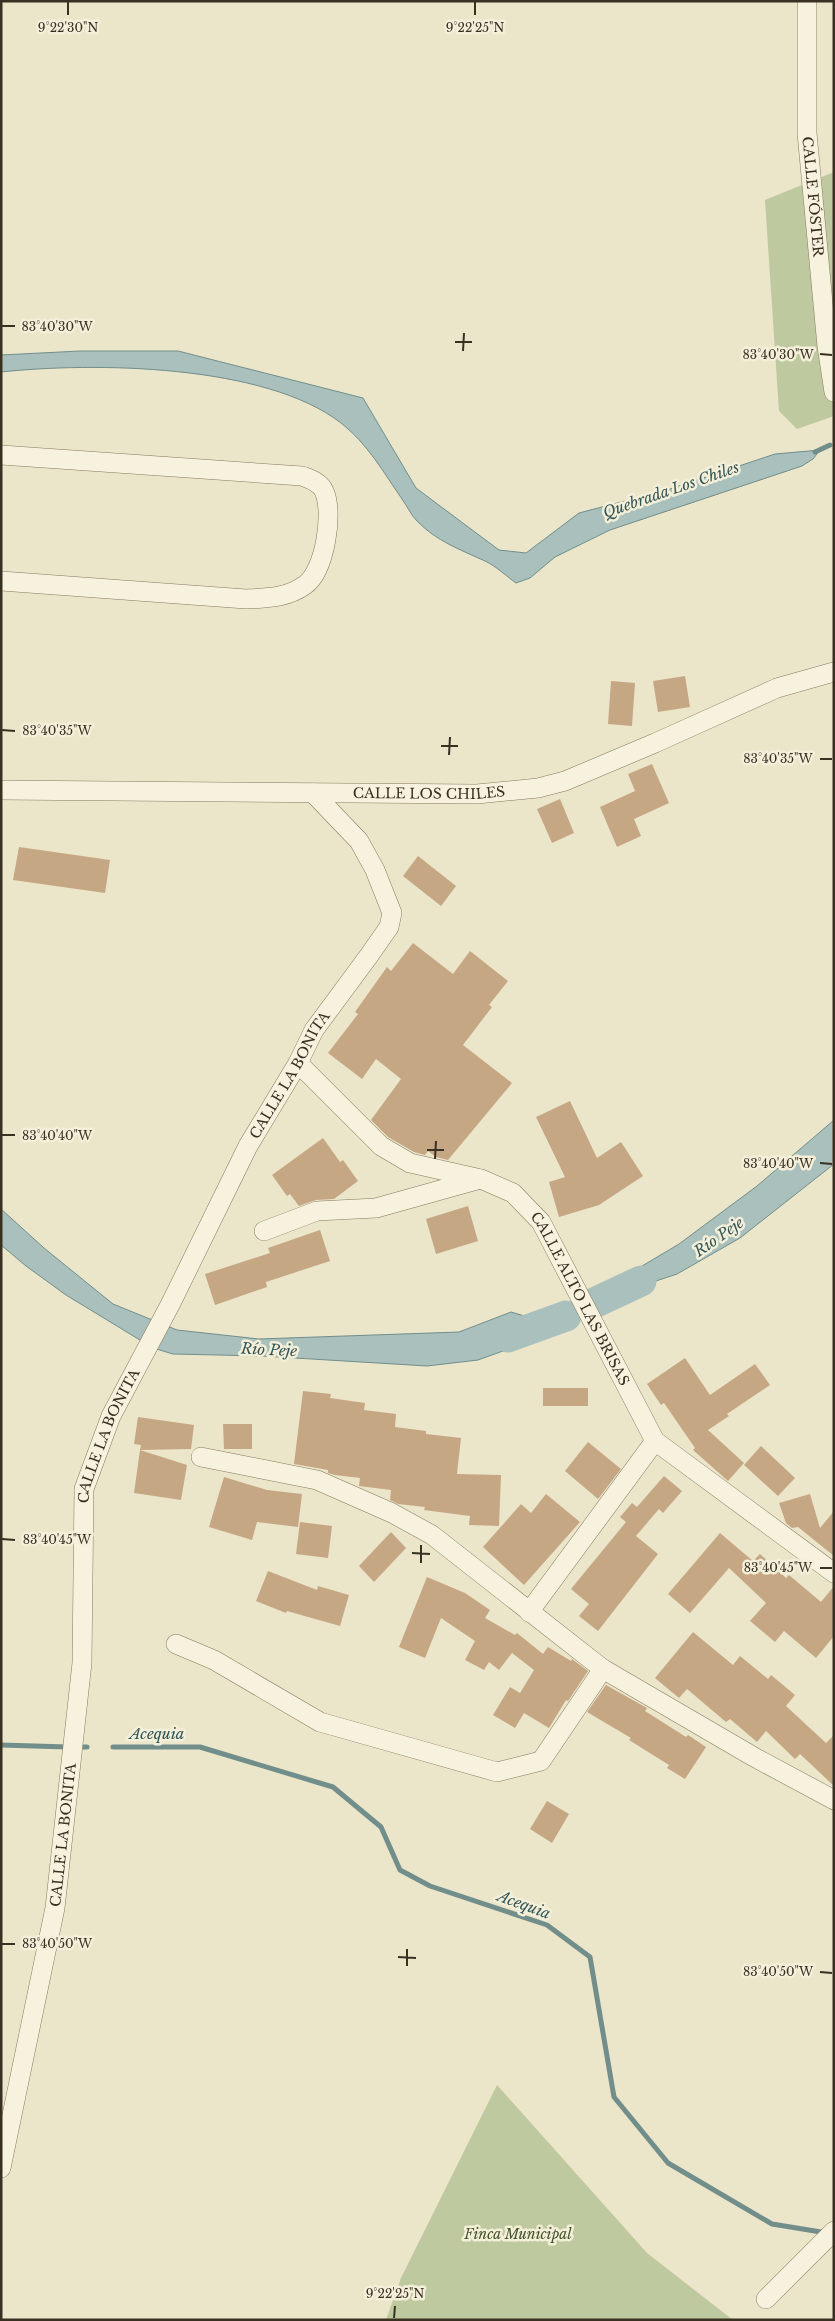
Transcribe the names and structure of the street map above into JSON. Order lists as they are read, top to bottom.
{
  "streets": {
    "street": [
      "CALLE FÓSTER",
      "CALLE LOS CHILES",
      "CALLE LA BONITA",
      "CALLE ALTO LAS BRISAS"
    ]
  },
  "crossings": [
    ["CALLE LOS CHILES", "CALLE LA BONITA"],
    ["CALLE LA BONITA", "CALLE ALTO LAS BRISAS"]
  ],
  "water": ["Quebrada Los Chiles", "Río Peje", "Acequia"],
  "parks": ["Finca Municipal"],
  "coordinates": [
    "9°22'30\"N",
    "9°22'25\"N",
    "83°40'30\"W",
    "83°40'35\"W",
    "83°40'40\"W",
    "83°40'45\"W",
    "83°40'50\"W"
  ]
}
